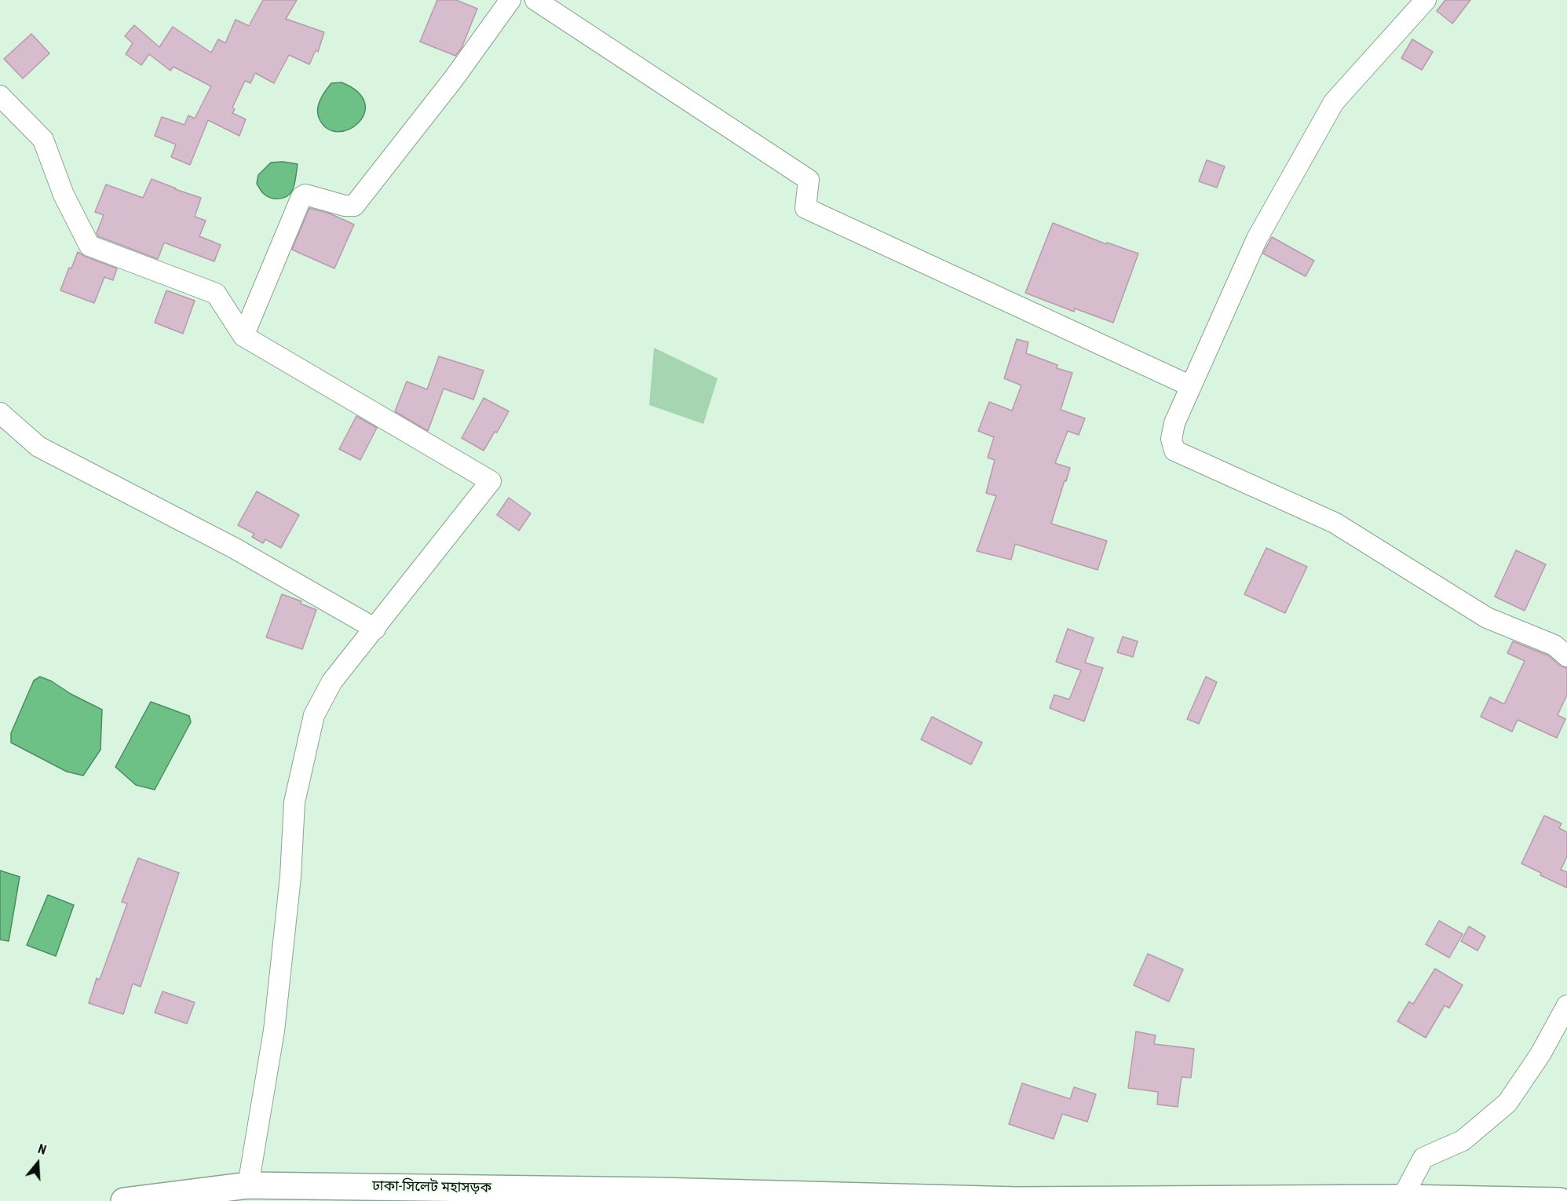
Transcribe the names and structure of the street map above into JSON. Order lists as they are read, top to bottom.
{
  "streets": {
    "highway": ["ঢাকা-সিলেট মহাসড়ক"]
  },
  "north": "top"
}
